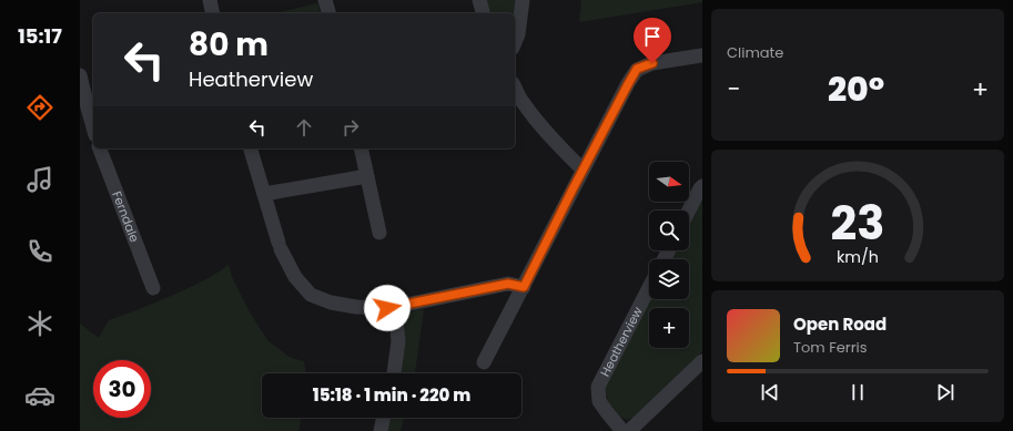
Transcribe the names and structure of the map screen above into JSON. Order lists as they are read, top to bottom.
{
  "streets": {
    "street": ["Ferndale", "Heatherview"]
  },
  "north": "right",
  "page": {
    "tabs": "15:17",
    "tile": "Climate",
    "turn": ["80 m", "Heatherview"],
    "heat": ["−", "20°", "+"],
    "map_buttons": "+",
    "song": ["Open Road", "Tom Ferris"],
    "limit": "30",
    "trip": "15:18 · 1 min · 220 m",
    "gauge": ["23", "km/h"]
  }
}
